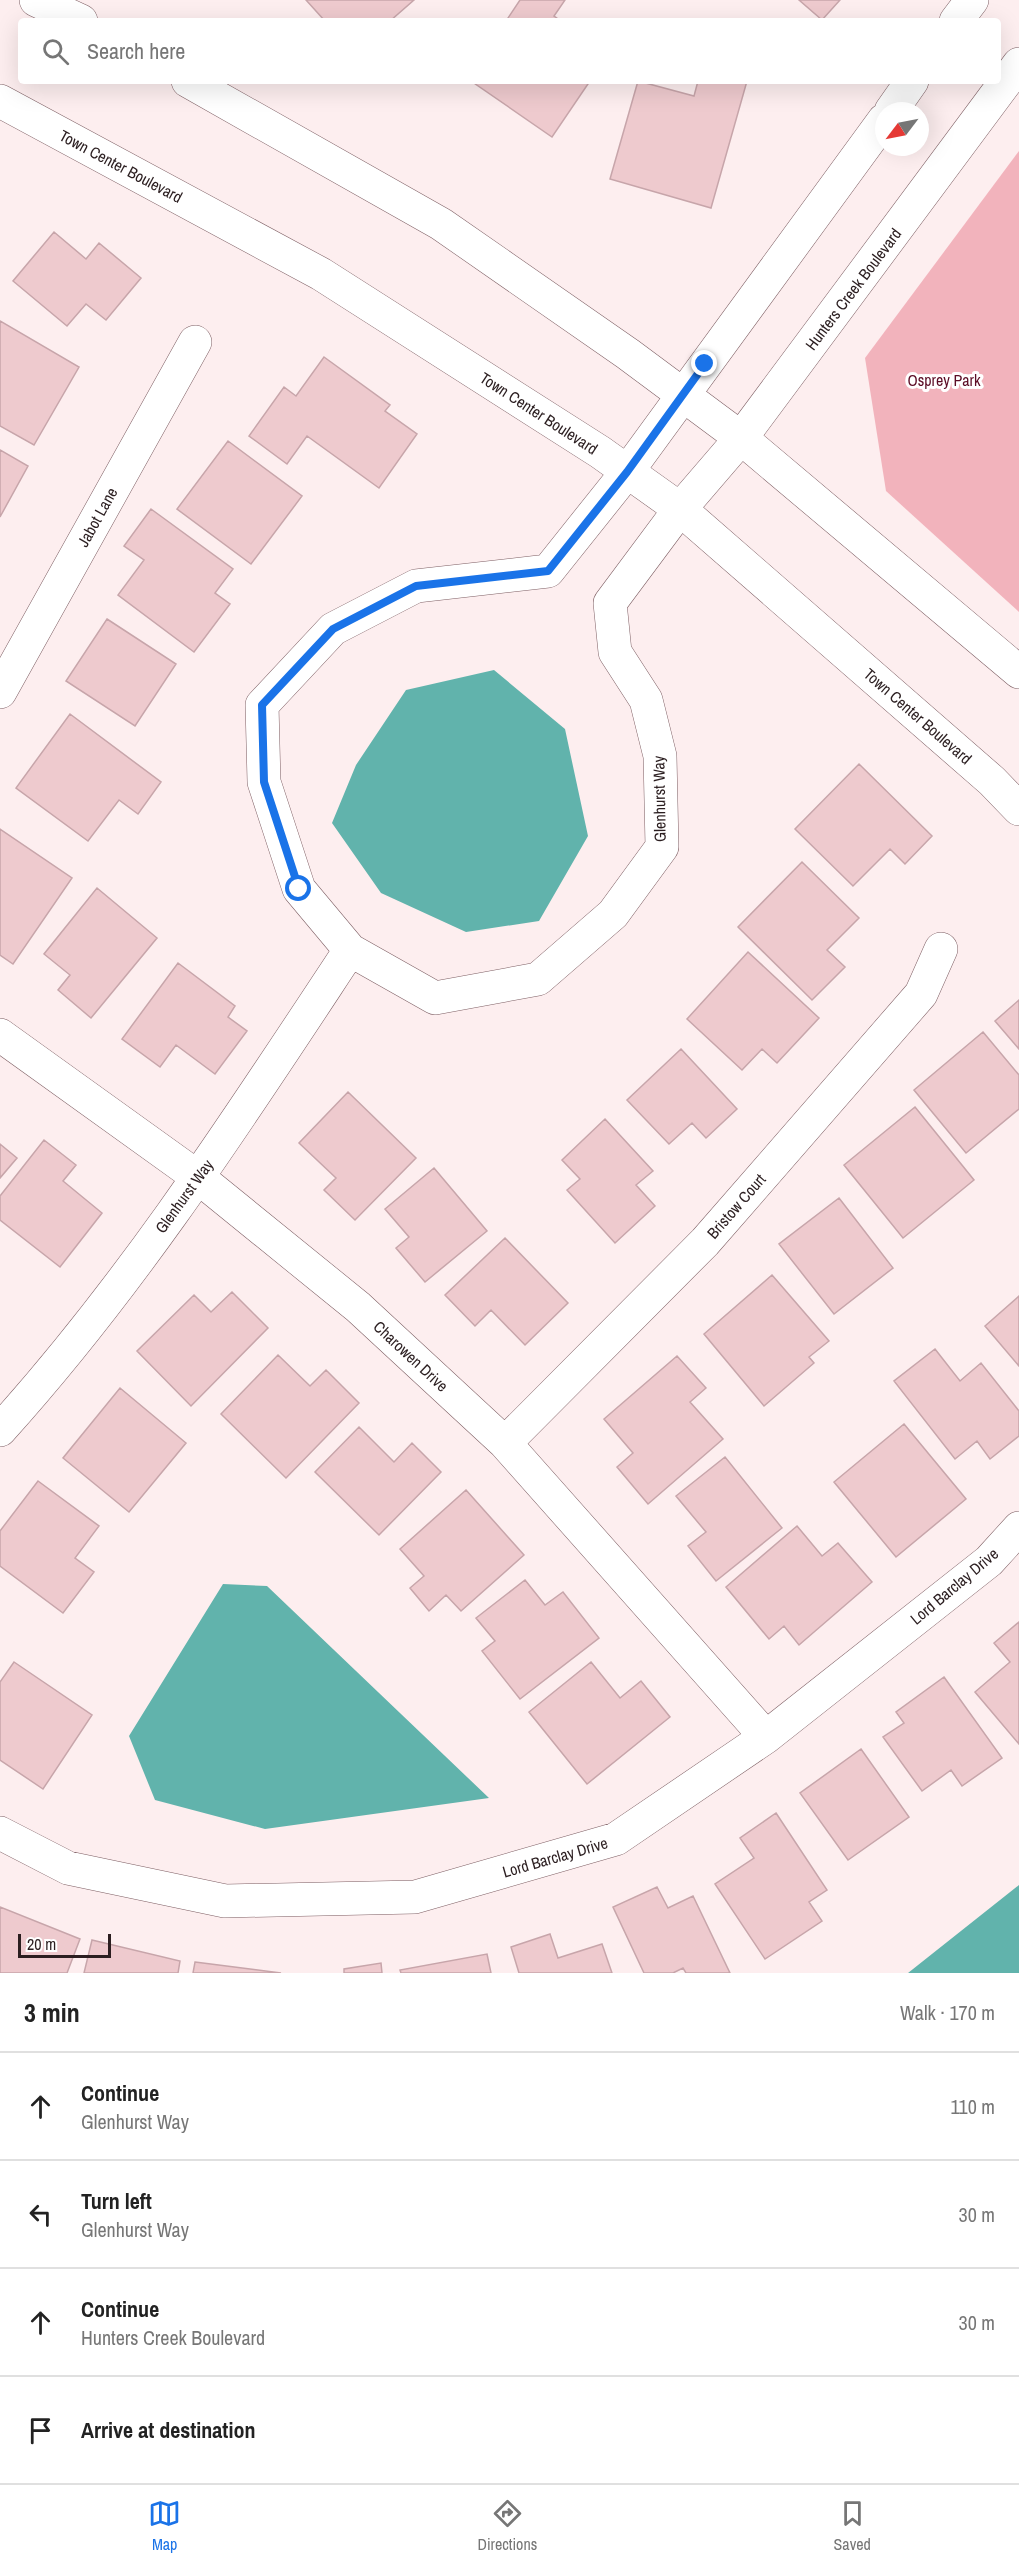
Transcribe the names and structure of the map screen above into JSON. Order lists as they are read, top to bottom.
{
  "streets": {
    "street": [
      "Town Center Boulevard",
      "Hunters Creek Boulevard",
      "Jabot Lane",
      "Glenhurst Way",
      "Bristow Court",
      "Charowen Drive",
      "Lord Barclay Drive"
    ]
  },
  "crossings": [
    ["Town Center Boulevard", "Hunters Creek Boulevard"],
    ["Town Center Boulevard", "Glenhurst Way"],
    ["Hunters Creek Boulevard", "Glenhurst Way"],
    ["Glenhurst Way", "Charowen Drive"],
    ["Bristow Court", "Charowen Drive"],
    ["Charowen Drive", "Lord Barclay Drive"]
  ],
  "parks": ["Osprey Park"],
  "scale_bar": "20 m",
  "north": "bottom left",
  "page": {
    "search": "Search here",
    "scale": "20 m",
    "heading": ["3 min", "Walk · 170 m"],
    "list": [
      ["Continue", "Glenhurst Way", "110 m"],
      ["Turn left", "Glenhurst Way", "30 m"],
      ["Continue", "Hunters Creek Boulevard", "30 m"],
      "Arrive at destination"
    ],
    "nav": ["Map", "Directions", "Saved"]
  }
}
